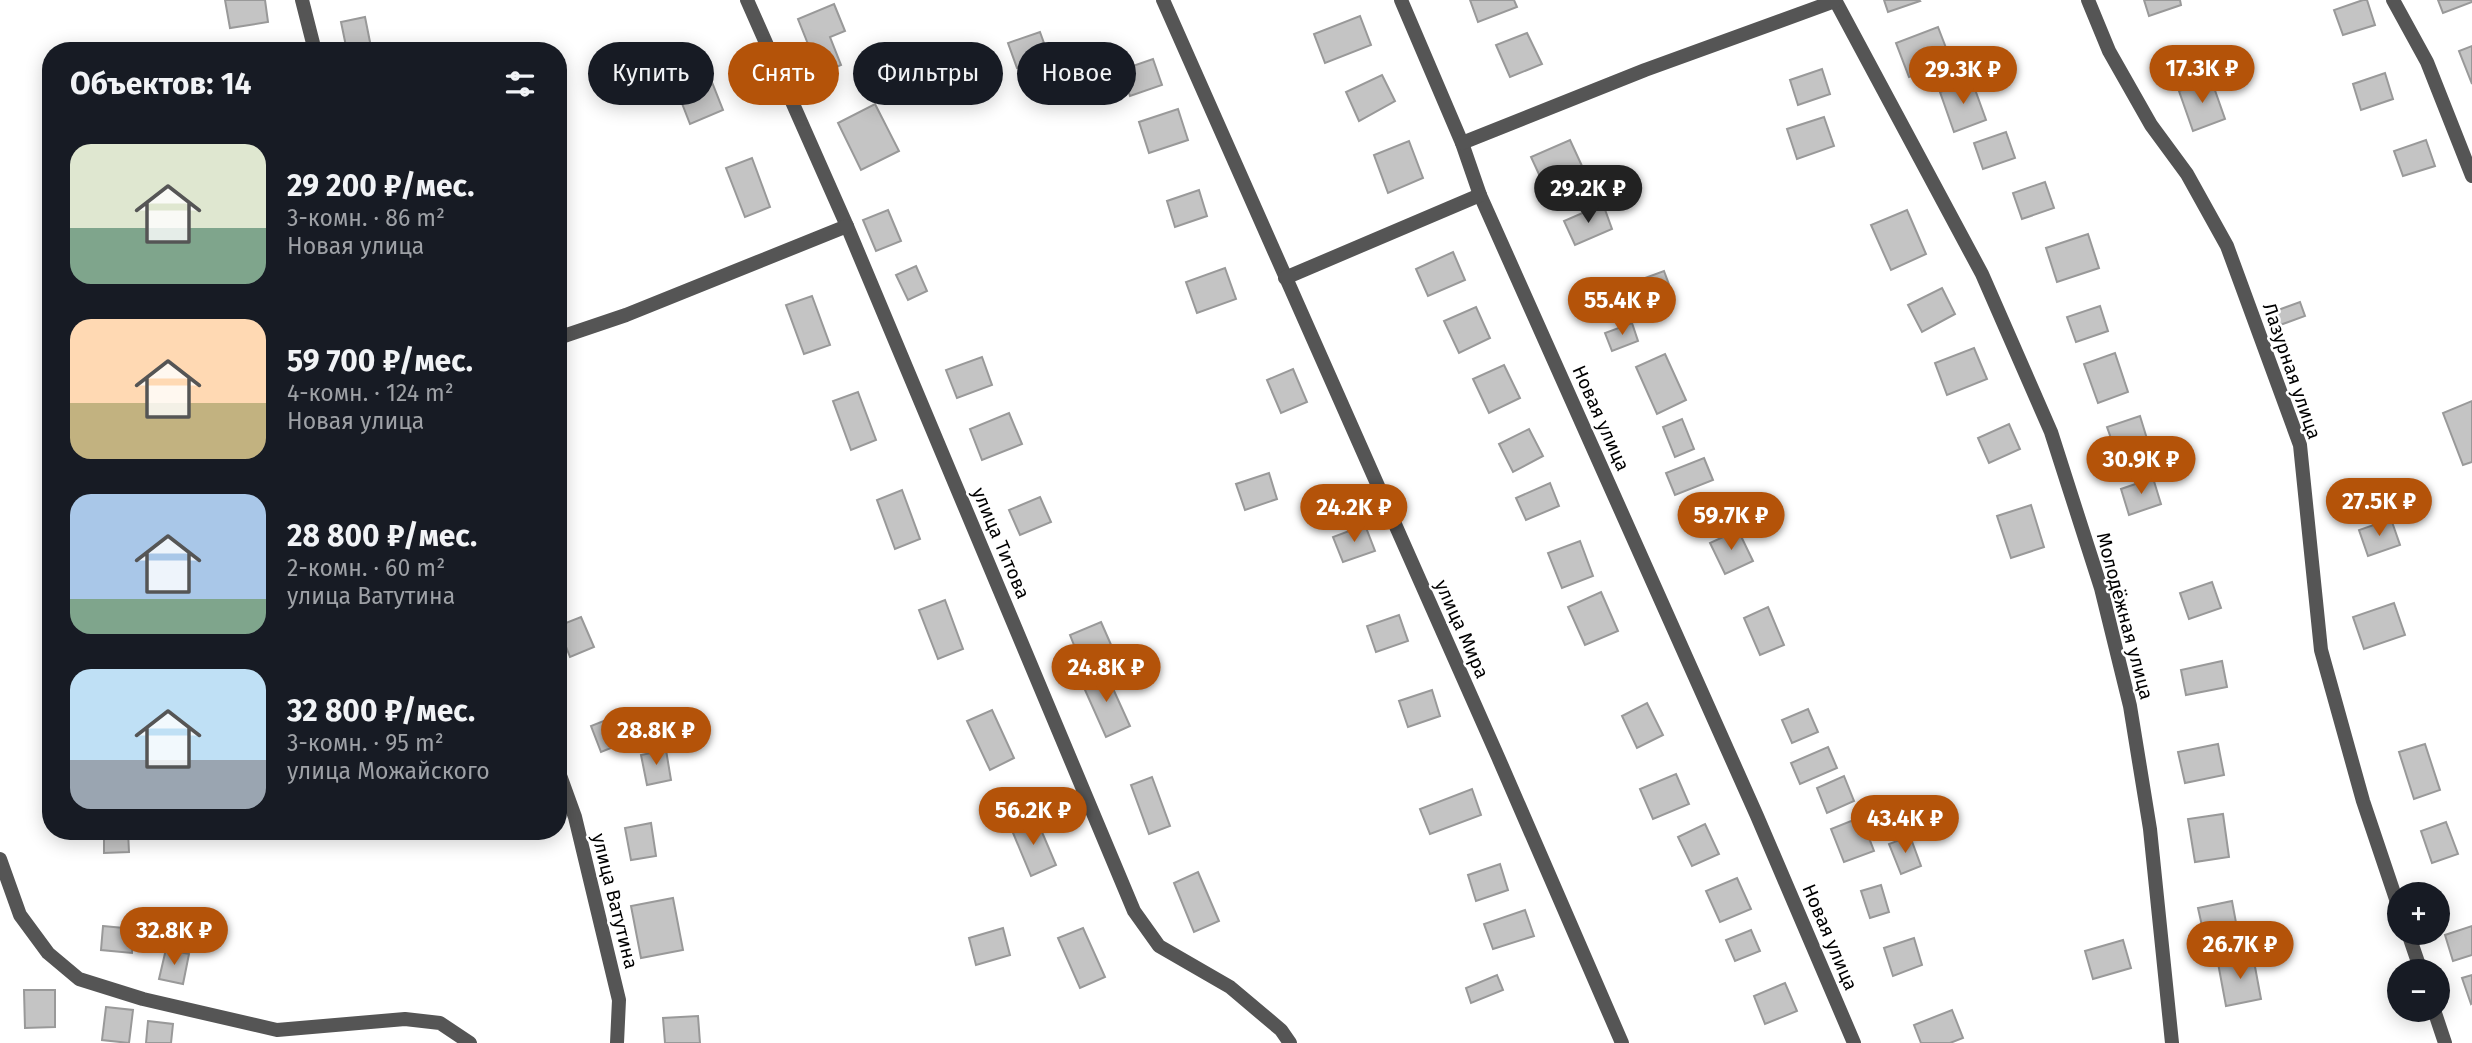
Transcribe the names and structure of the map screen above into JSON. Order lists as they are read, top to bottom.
{
  "streets": {
    "street": [
      "Лазурная улица",
      "Новая улица",
      "улица Титова",
      "Молодёжная улица",
      "улица Мира",
      "улица Ватутина"
    ]
  },
  "page": {
    "chip": [
      "Купить",
      "Снять",
      "Фильтры",
      "Новое"
    ],
    "heading": "Объектов: 14",
    "price": [
      "17.3K ₽",
      "29.3K ₽",
      "29.2K ₽",
      "55.4K ₽",
      "30.9K ₽",
      "27.5K ₽",
      "24.2K ₽",
      "59.7K ₽",
      "24.8K ₽",
      "28.8K ₽",
      "56.2K ₽",
      "43.4K ₽",
      "32.8K ₽",
      "26.7K ₽"
    ],
    "list": [
      {
        "name": "29 200 ₽/мес.",
        "note": "3-комн. · 86 m² · Новая улица"
      },
      {
        "name": "59 700 ₽/мес.",
        "note": "4-комн. · 124 m² · Новая улица"
      },
      {
        "name": "28 800 ₽/мес.",
        "note": "2-комн. · 60 m² · улица Ватутина"
      },
      {
        "name": "32 800 ₽/мес.",
        "note": "3-комн. · 95 m² · улица Можайского"
      }
    ],
    "map_buttons": ["+", "−"]
  }
}
